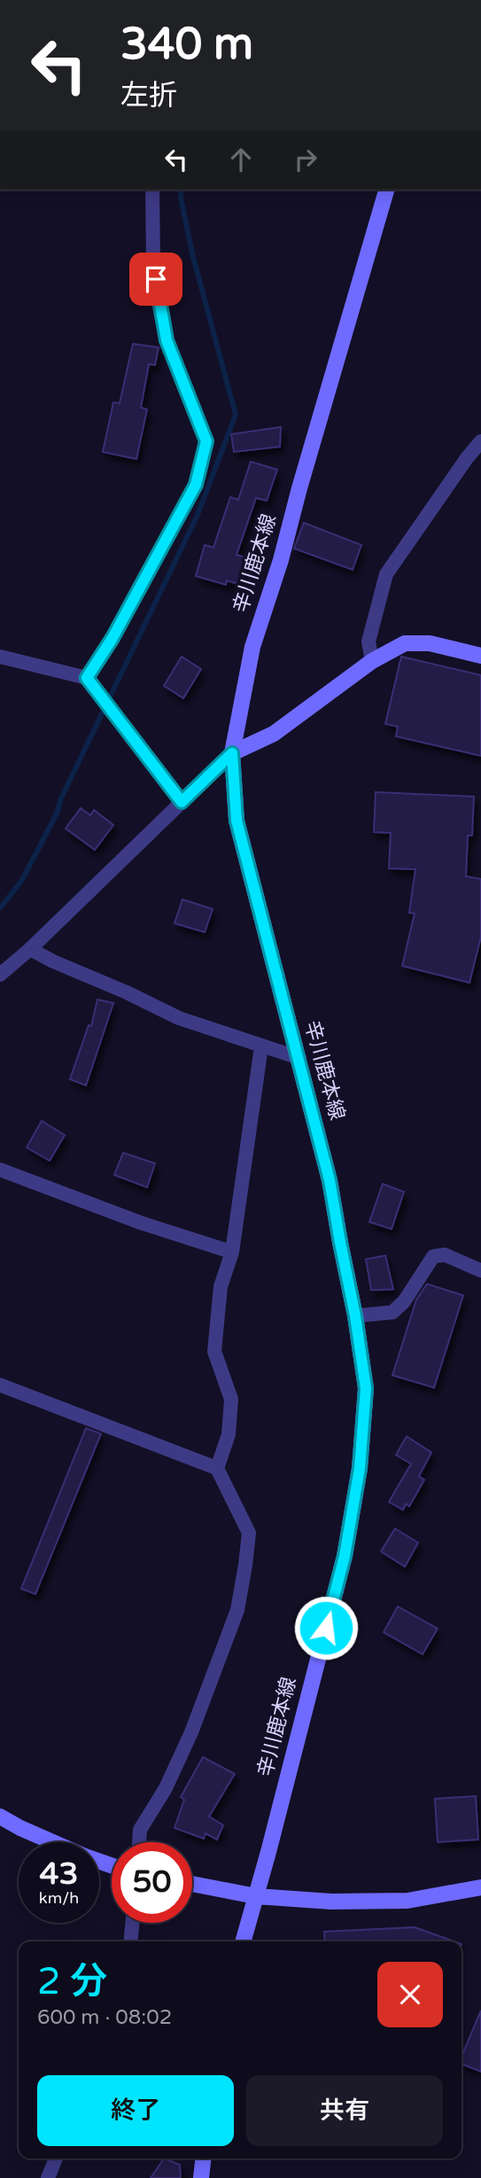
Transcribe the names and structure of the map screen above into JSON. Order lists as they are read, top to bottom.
{
  "streets": {
    "main road": ["辛川鹿本線"]
  },
  "page": {
    "turn": ["340 m", "左折"],
    "speed": "43 km/h",
    "limit": "50",
    "heading": ["2 分", "600 m · 08:02"],
    "buttons": ["終了", "共有"]
  }
}
